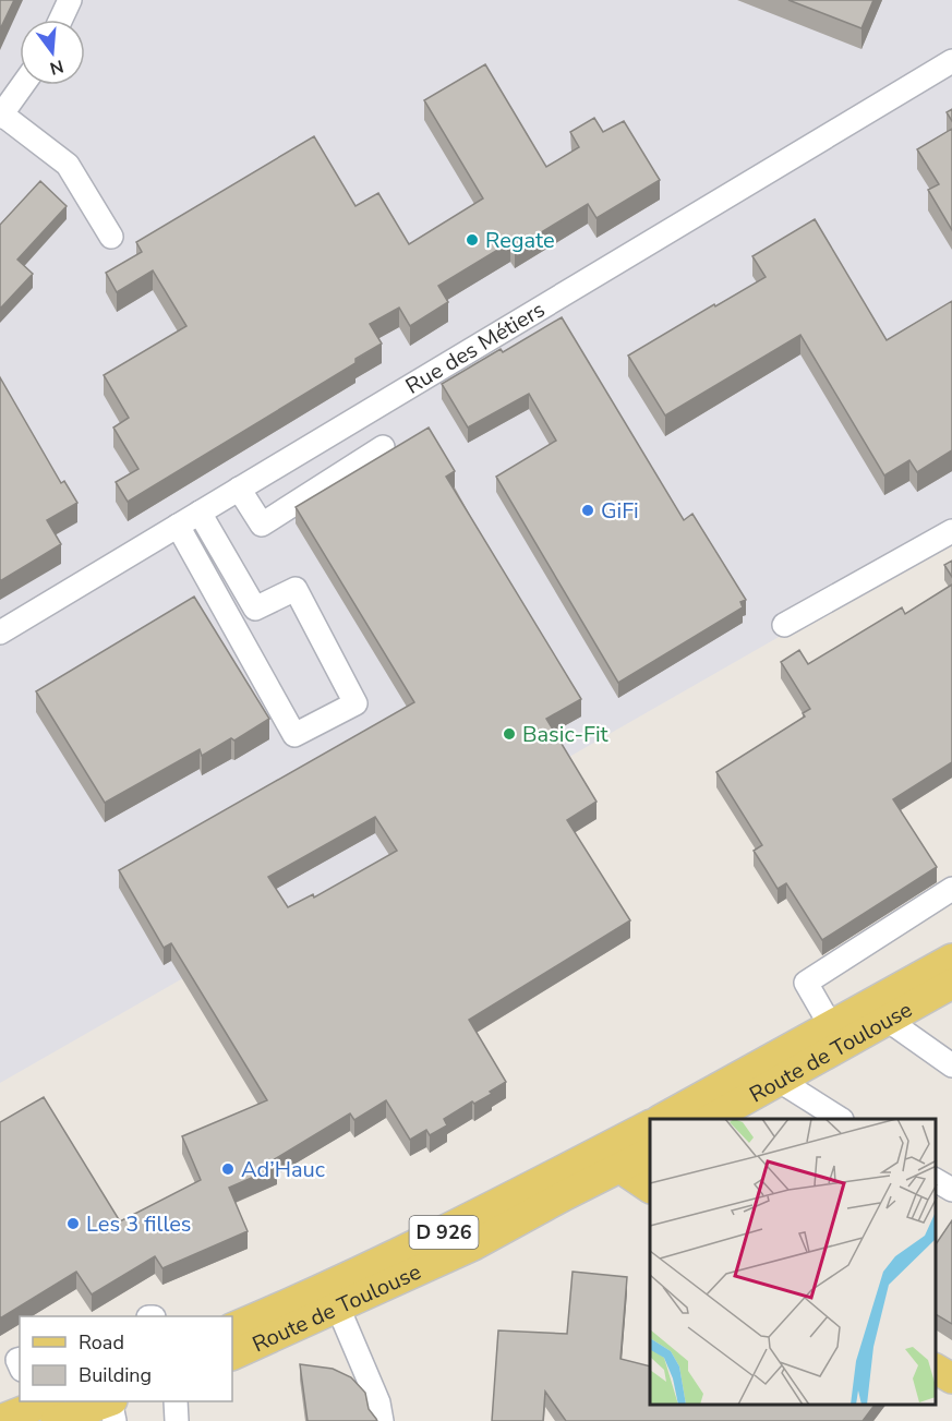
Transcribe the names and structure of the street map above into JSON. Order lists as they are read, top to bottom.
{
  "streets": {
    "main road": ["Route de Toulouse", "D 926"],
    "street": ["Rue des Métiers"]
  },
  "places": [
    "Regate",
    "GiFi",
    "Basic-Fit",
    "Ad’Hauc",
    "Les 3 filles"
  ],
  "legend": ["Road", "Building"],
  "north": "bottom"
}
